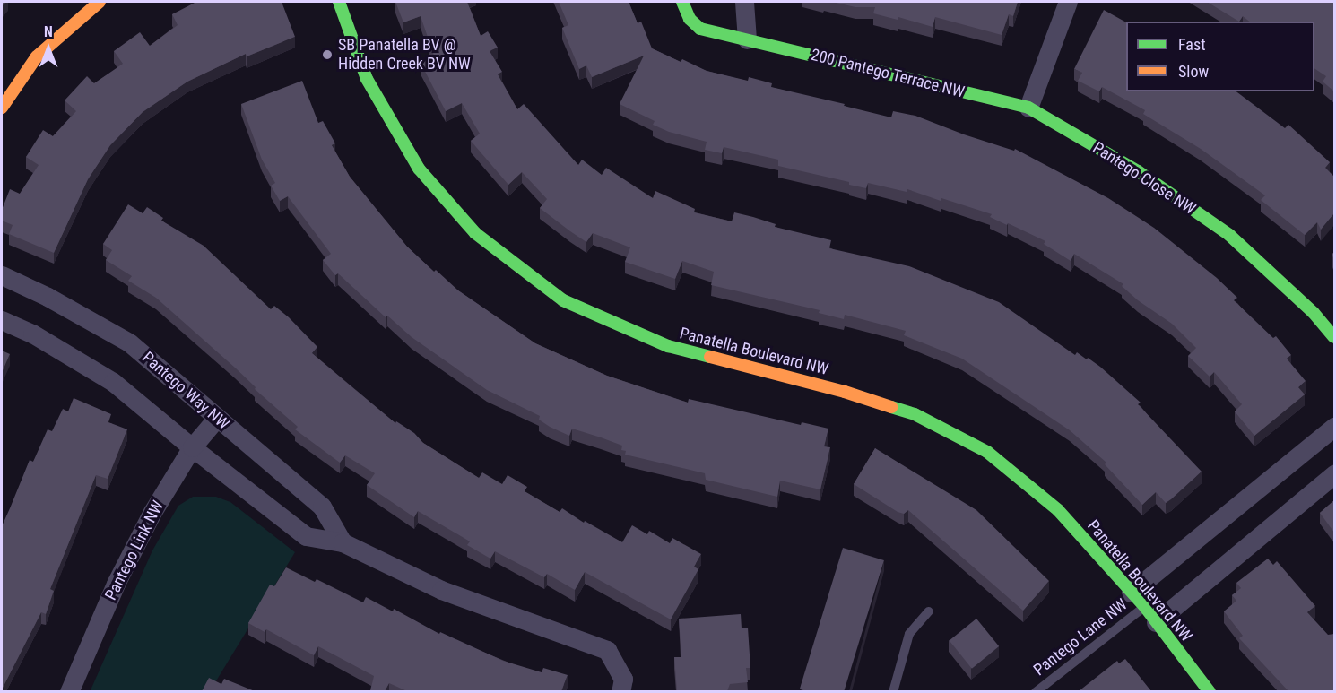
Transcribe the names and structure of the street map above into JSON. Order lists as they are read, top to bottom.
{
  "streets": {
    "street": [
      "200 Pantego Terrace NW",
      "Pantego Close NW",
      "Panatella Boulevard NW",
      "Pantego Way NW",
      "Pantego Link NW"
    ],
    "lane": ["Pantego Lane NW"]
  },
  "crossings": [
    ["200 Pantego Terrace NW", "Pantego Close NW"],
    ["Panatella Boulevard NW", "Pantego Lane NW"],
    ["Pantego Way NW", "Pantego Link NW"]
  ],
  "places": ["SB Panatella BV @ Hidden Creek BV NW"],
  "legend": ["Fast", "Slow"],
  "north": "top"
}
